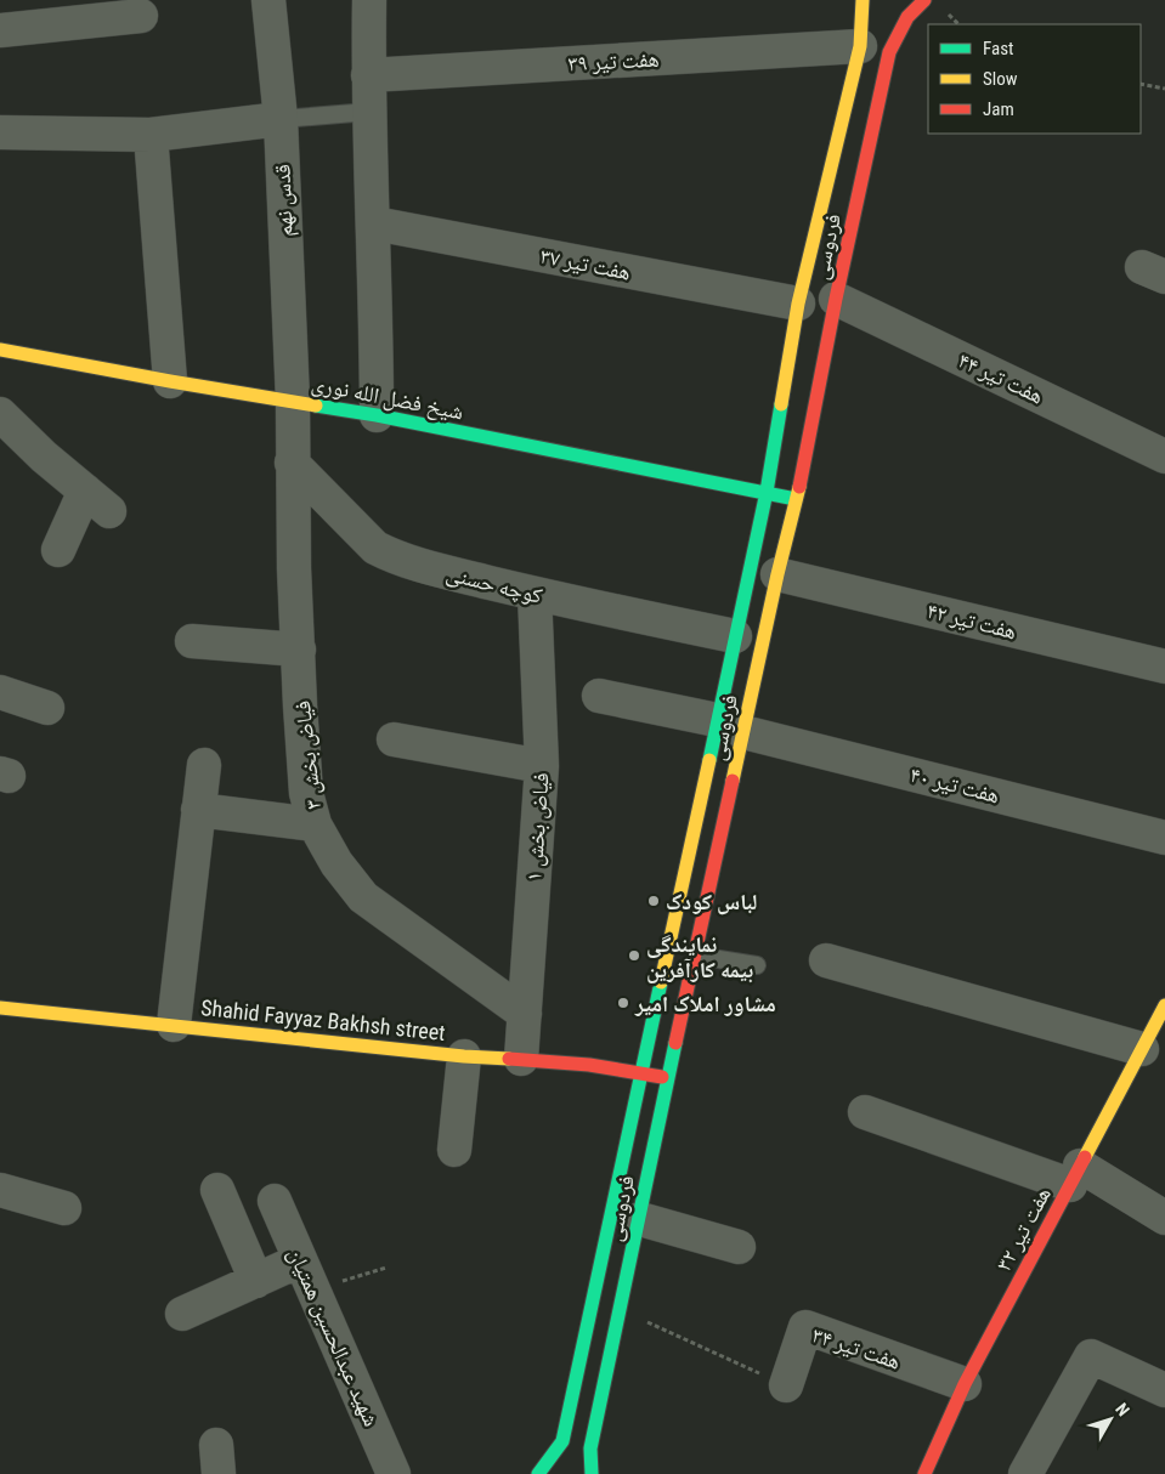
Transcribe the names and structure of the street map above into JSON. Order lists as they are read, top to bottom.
{
  "streets": {
    "main road": [
      "فردوسی",
      "شیخ فضل الله نوری",
      "Shahid Fayyaz Bakhsh street",
      "هفت تیر ۳۲"
    ],
    "street": [
      "هفت تیر ۳۹",
      "قدس نهم",
      "هفت تیر ۳۷",
      "هفت تیر ۴۴",
      "کوچه حسنی",
      "هفت تیر ۴۲",
      "فیاض بخش ۳",
      "هفت تیر ۴۰",
      "فیاض بخش ۱",
      "شهید عبدالحسین همتیان",
      "هفت تیر ۳۴"
    ]
  },
  "crossings": [
    ["هفت تیر ۳۹", "فردوسی"],
    ["قدس نهم", "شیخ فضل الله نوری"],
    ["قدس نهم", "فیاض بخش ۳"],
    ["فردوسی", "هفت تیر ۳۷"],
    ["فردوسی", "هفت تیر ۴۴"],
    ["فردوسی", "شیخ فضل الله نوری"],
    ["فردوسی", "کوچه حسنی"],
    ["فردوسی", "هفت تیر ۴۲"],
    ["فردوسی", "هفت تیر ۴۰"],
    ["فردوسی", "Shahid Fayyaz Bakhsh street"],
    ["شیخ فضل الله نوری", "فیاض بخش ۳"],
    ["کوچه حسنی", "فیاض بخش ۳"],
    ["کوچه حسنی", "فیاض بخش ۱"],
    ["فیاض بخش ۳", "فیاض بخش ۱"],
    ["فیاض بخش ۱", "Shahid Fayyaz Bakhsh street"],
    ["هفت تیر ۳۲", "هفت تیر ۳۴"]
  ],
  "places": ["لباس کودک", "نمایندگی بیمه کارآفرین", "مشاور املاک امیر"],
  "legend": ["Fast", "Slow", "Jam"],
  "north": "top right"
}
